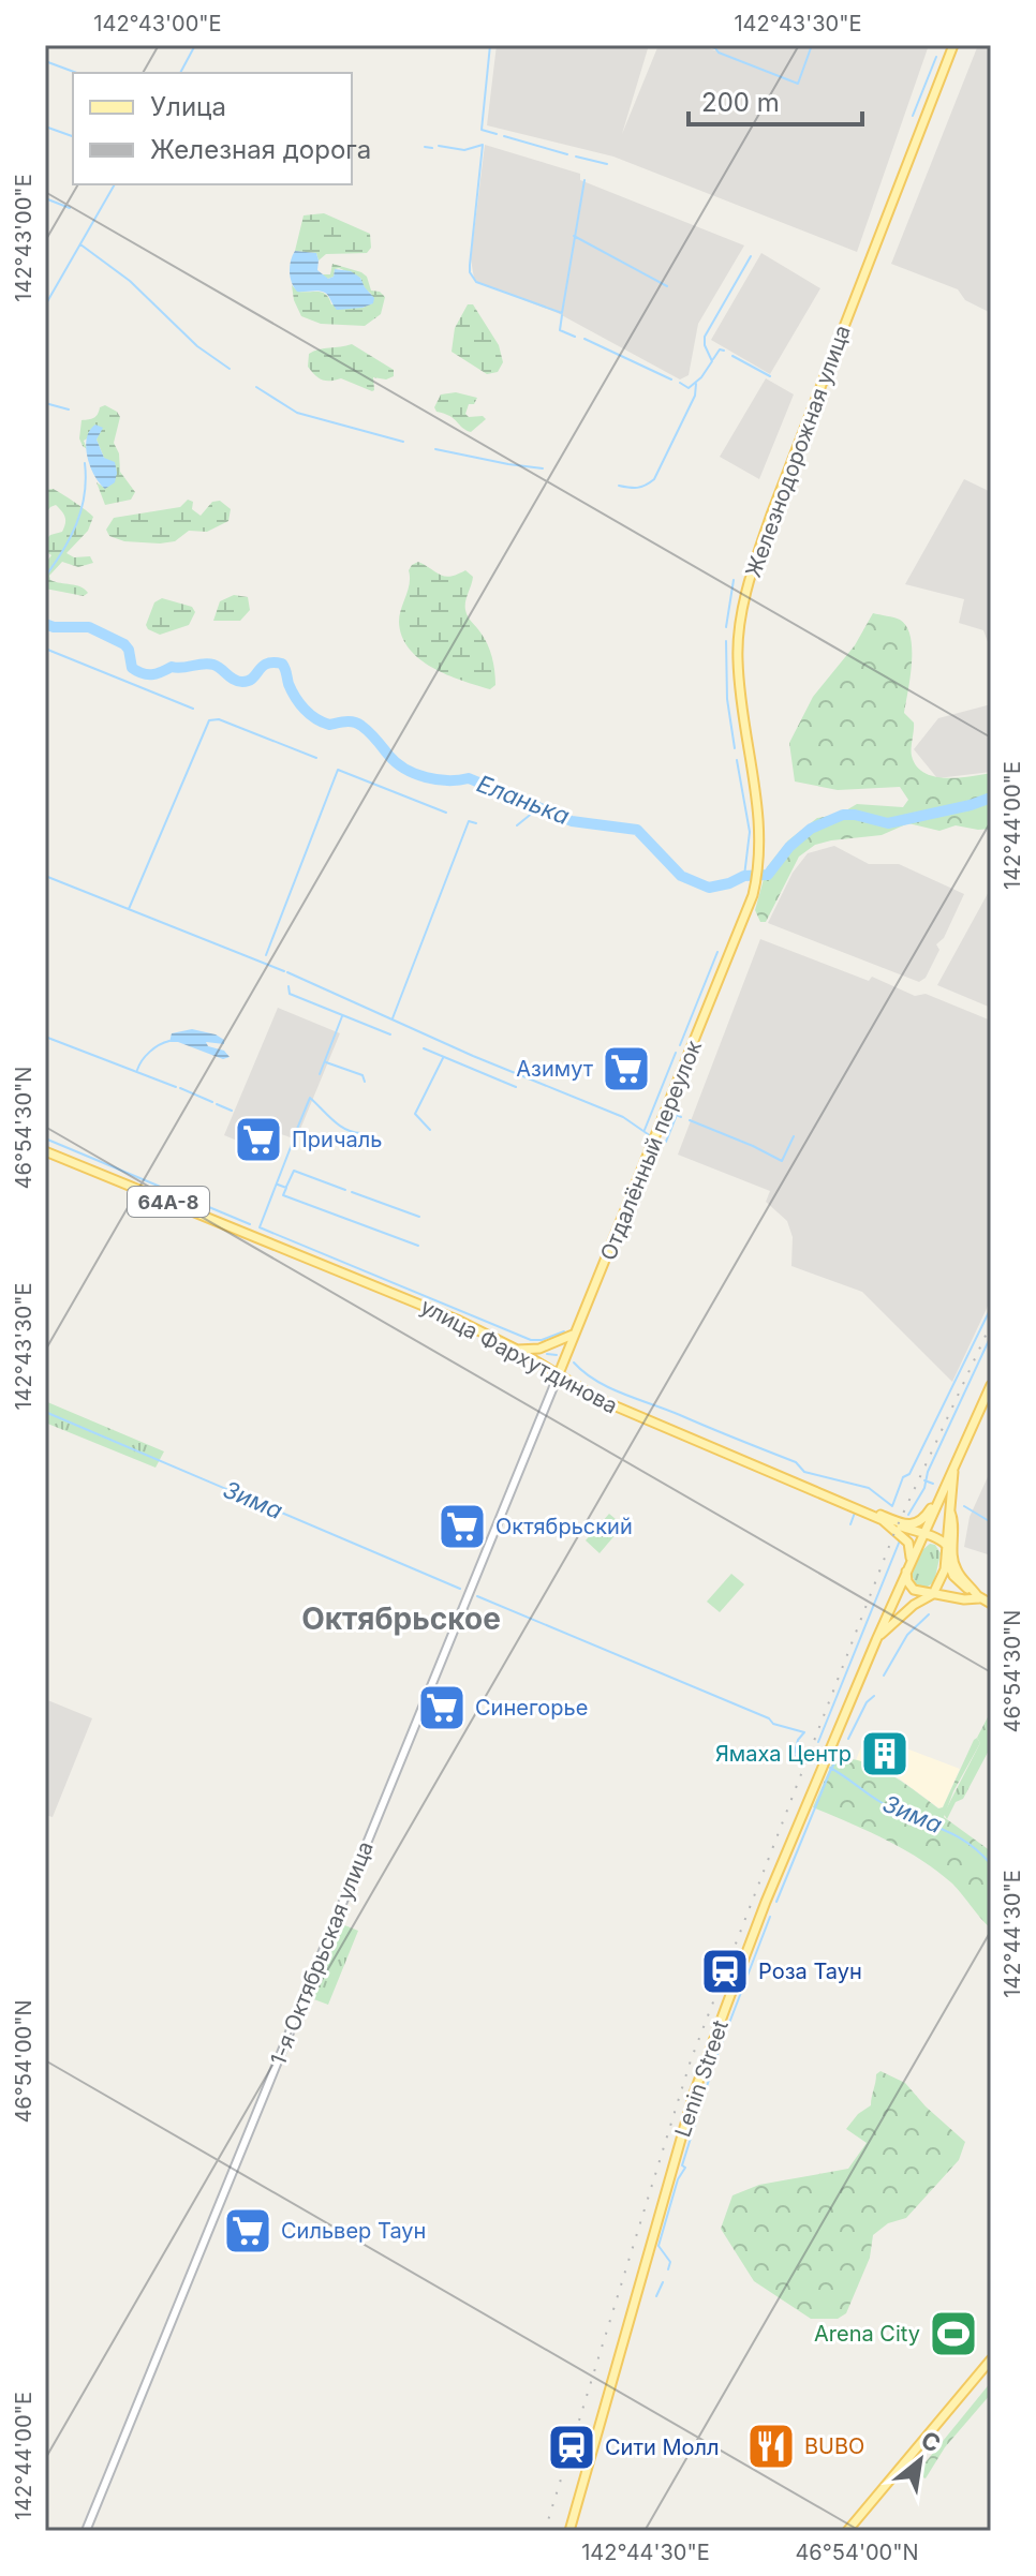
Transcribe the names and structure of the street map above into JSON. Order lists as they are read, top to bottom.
{
  "streets": {
    "main road": [
      "Железнодорожная улица",
      "Отдалённый переулок",
      "64А-8",
      "улица Фархутдинова",
      "Lenin Street"
    ],
    "street": ["1-я Октябрьская улица"]
  },
  "crossings": [
    ["Железнодорожная улица", "Отдалённый переулок"],
    ["Отдалённый переулок", "улица Фархутдинова"],
    ["Отдалённый переулок", "1-я Октябрьская улица"],
    ["улица Фархутдинова", "1-я Октябрьская улица"],
    ["улица Фархутдинова", "Lenin Street"]
  ],
  "districts": ["Октябрьское"],
  "water": ["Еланька", "Зима"],
  "places": {
    "supermarket": [
      "Азимут",
      "Причаль",
      "Октябрьский",
      "Синегорье",
      "Сильвер Таун"
    ],
    "building": ["Ямаха Центр"],
    "station": ["Роза Таун", "Сити Молл"],
    "sports": ["Arena City"],
    "restaurant": ["BUBO"]
  },
  "legend": ["Улица", "Железная дорога"],
  "scale_bar": "200 m",
  "north": "top right",
  "coordinates": [
    "142°43'00\"E",
    "142°43'30\"E",
    "142°44'00\"E",
    "46°54'30\"N",
    "142°44'30\"E",
    "46°54'00\"N"
  ]
}
